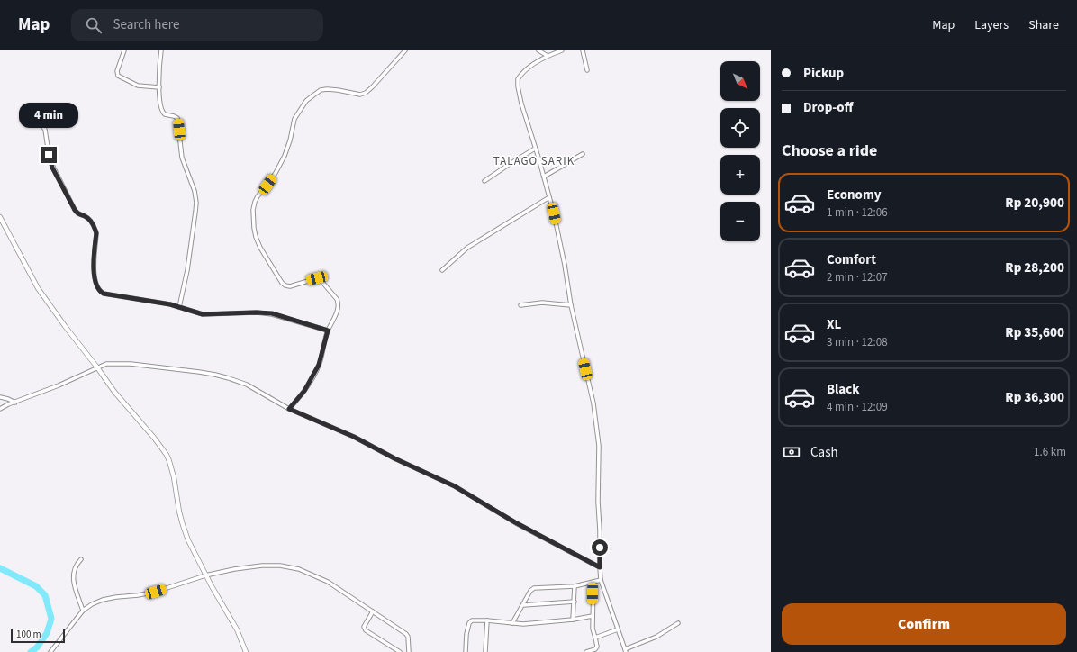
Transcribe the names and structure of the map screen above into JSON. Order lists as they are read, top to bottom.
{
  "districts": ["TALAGO SARIK"],
  "scale_bar": "100 m",
  "north": "bottom right",
  "page": {
    "header": "Map",
    "search": "Search here",
    "nav": ["Map", "Layers", "Share"],
    "banner": ["Pickup", "Drop-off"],
    "map_buttons": ["+", "−"],
    "bubble": "4 min",
    "heading": "Choose a ride",
    "list": [
      {
        "name": "Economy",
        "note": "1 min · 12:06",
        "value": "Rp 20,900"
      },
      {
        "name": "Comfort",
        "note": "2 min · 12:07",
        "value": "Rp 28,200"
      },
      {
        "name": "XL",
        "note": "3 min · 12:08",
        "value": "Rp 35,600"
      },
      {
        "name": "Black",
        "note": "4 min · 12:09",
        "value": "Rp 36,300"
      }
    ],
    "pay": ["Cash", "1.6 km"],
    "buttons": "Confirm",
    "scale": "100 m"
  }
}
